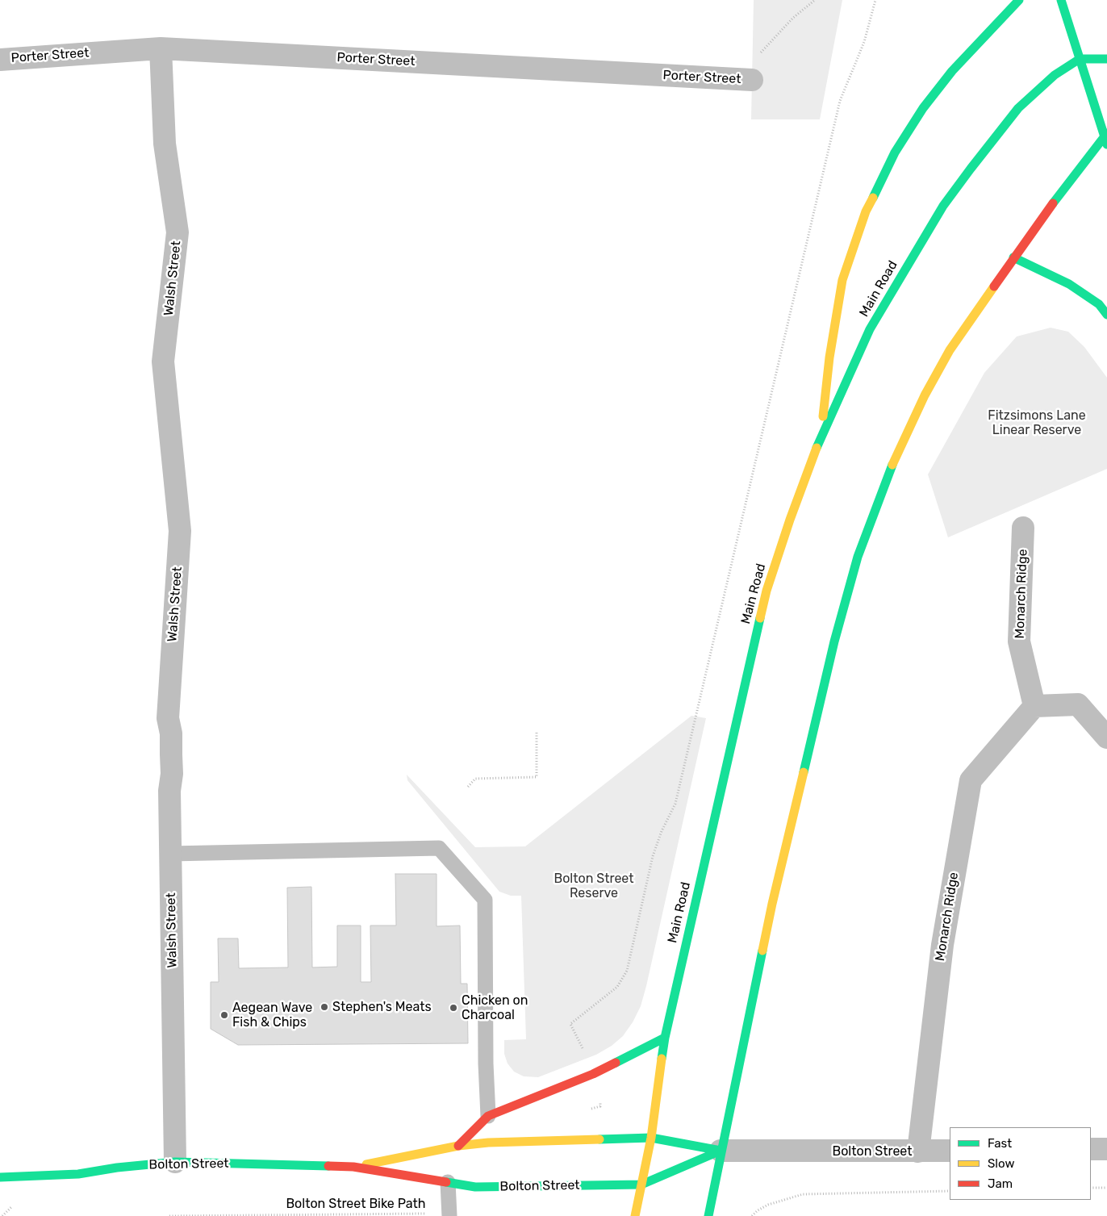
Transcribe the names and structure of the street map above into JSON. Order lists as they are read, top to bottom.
{
  "streets": {
    "main road": ["Main Road", "Bolton Street"],
    "street": ["Porter Street", "Walsh Street", "Monarch Ridge"],
    "path": ["Bolton Street Bike Path"]
  },
  "crossings": [
    ["Porter Street", "Walsh Street"],
    ["Walsh Street", "Bolton Street"],
    ["Main Road", "Bolton Street"],
    ["Monarch Ridge", "Bolton Street"]
  ],
  "parks": ["Fitzsimons Lane Linear Reserve", "Bolton Street Reserve"],
  "places": ["Stephen's Meats", "Chicken on Charcoal", "Aegean Wave Fish & Chips"],
  "legend": ["Fast", "Slow", "Jam"]
}
